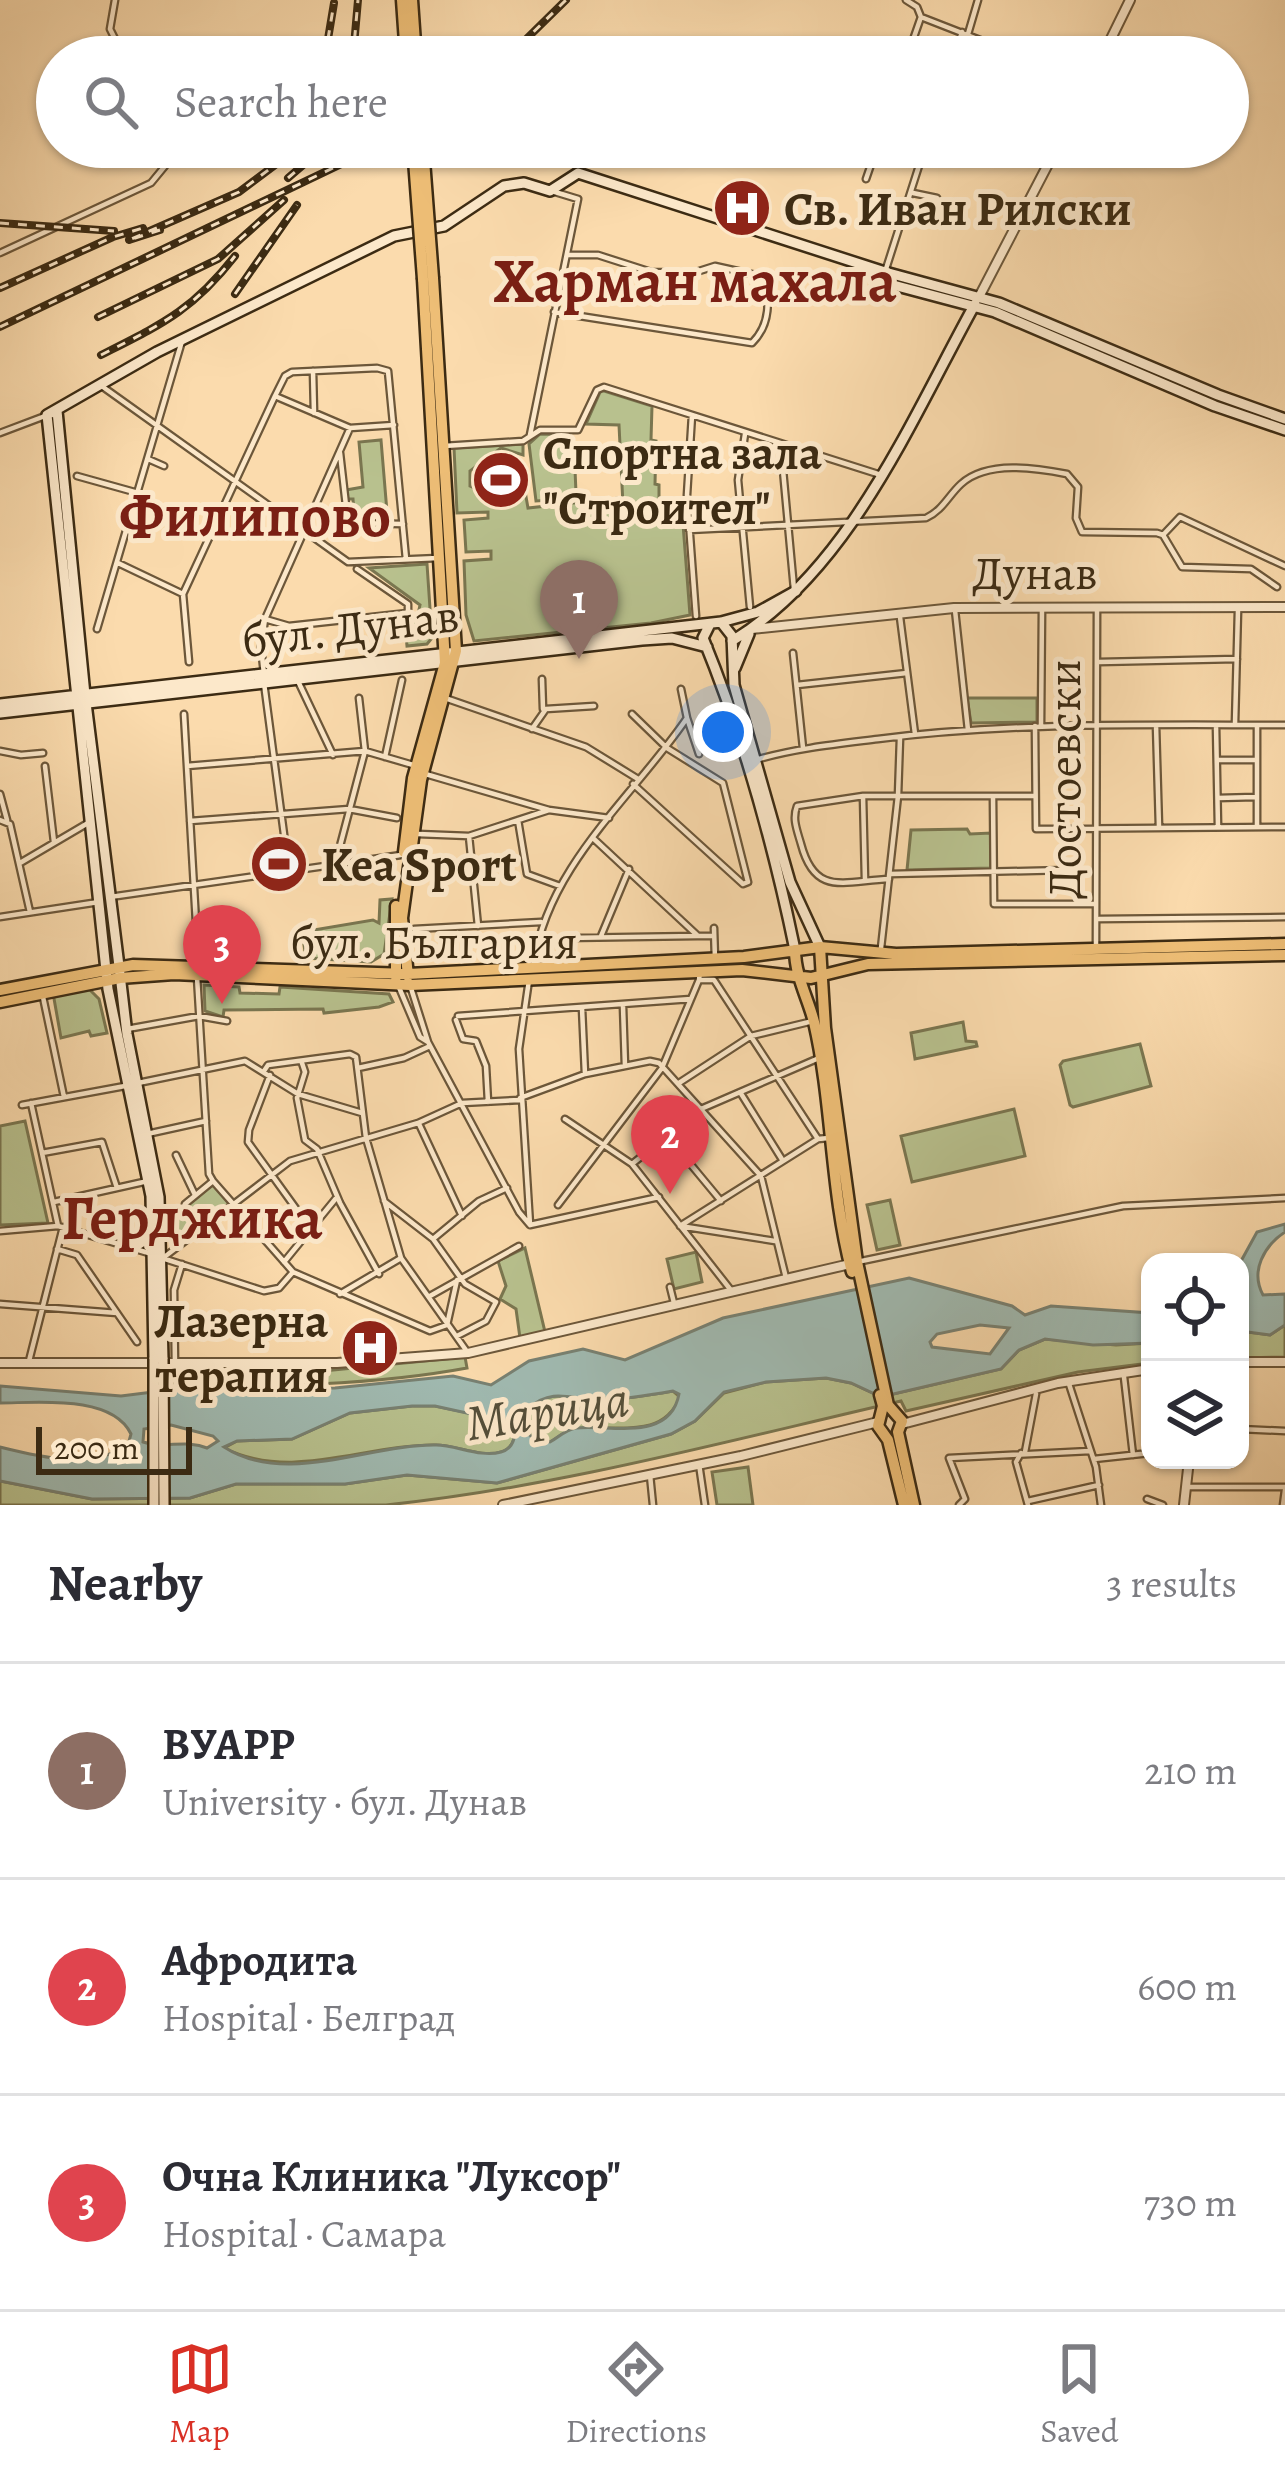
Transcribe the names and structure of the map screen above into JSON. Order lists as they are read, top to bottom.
{
  "streets": {
    "main road": ["бул. Дунав", "бул. България"],
    "street": ["Дунав", "Достоевски"]
  },
  "crossings": [
    ["Дунав", "Достоевски"]
  ],
  "districts": ["Харман махала", "Филипово", "Герджика"],
  "water": ["Марица"],
  "places": {
    "hospital": ["Св. Иван Рилски", "Лазерна терапия"],
    "sports": ["Спортна зала \"Строител\"", "Kea Sport"]
  },
  "scale_bar": "200 m",
  "page": {
    "search": "Search here",
    "pins": ["1", "3", "2"],
    "scale": "200 m",
    "heading": ["Nearby", "3 results"],
    "list": [
      {
        "mark": "1",
        "name": "ВУАРР",
        "note": "University · бул. Дунав",
        "value": "210 m"
      },
      {
        "mark": "2",
        "name": "Афродита",
        "note": "Hospital · Белград",
        "value": "600 m"
      },
      {
        "mark": "3",
        "name": "Очна Клиника \"Луксор\"",
        "note": "Hospital · Самара",
        "value": "730 m"
      }
    ],
    "nav": ["Map", "Directions", "Saved"]
  }
}
